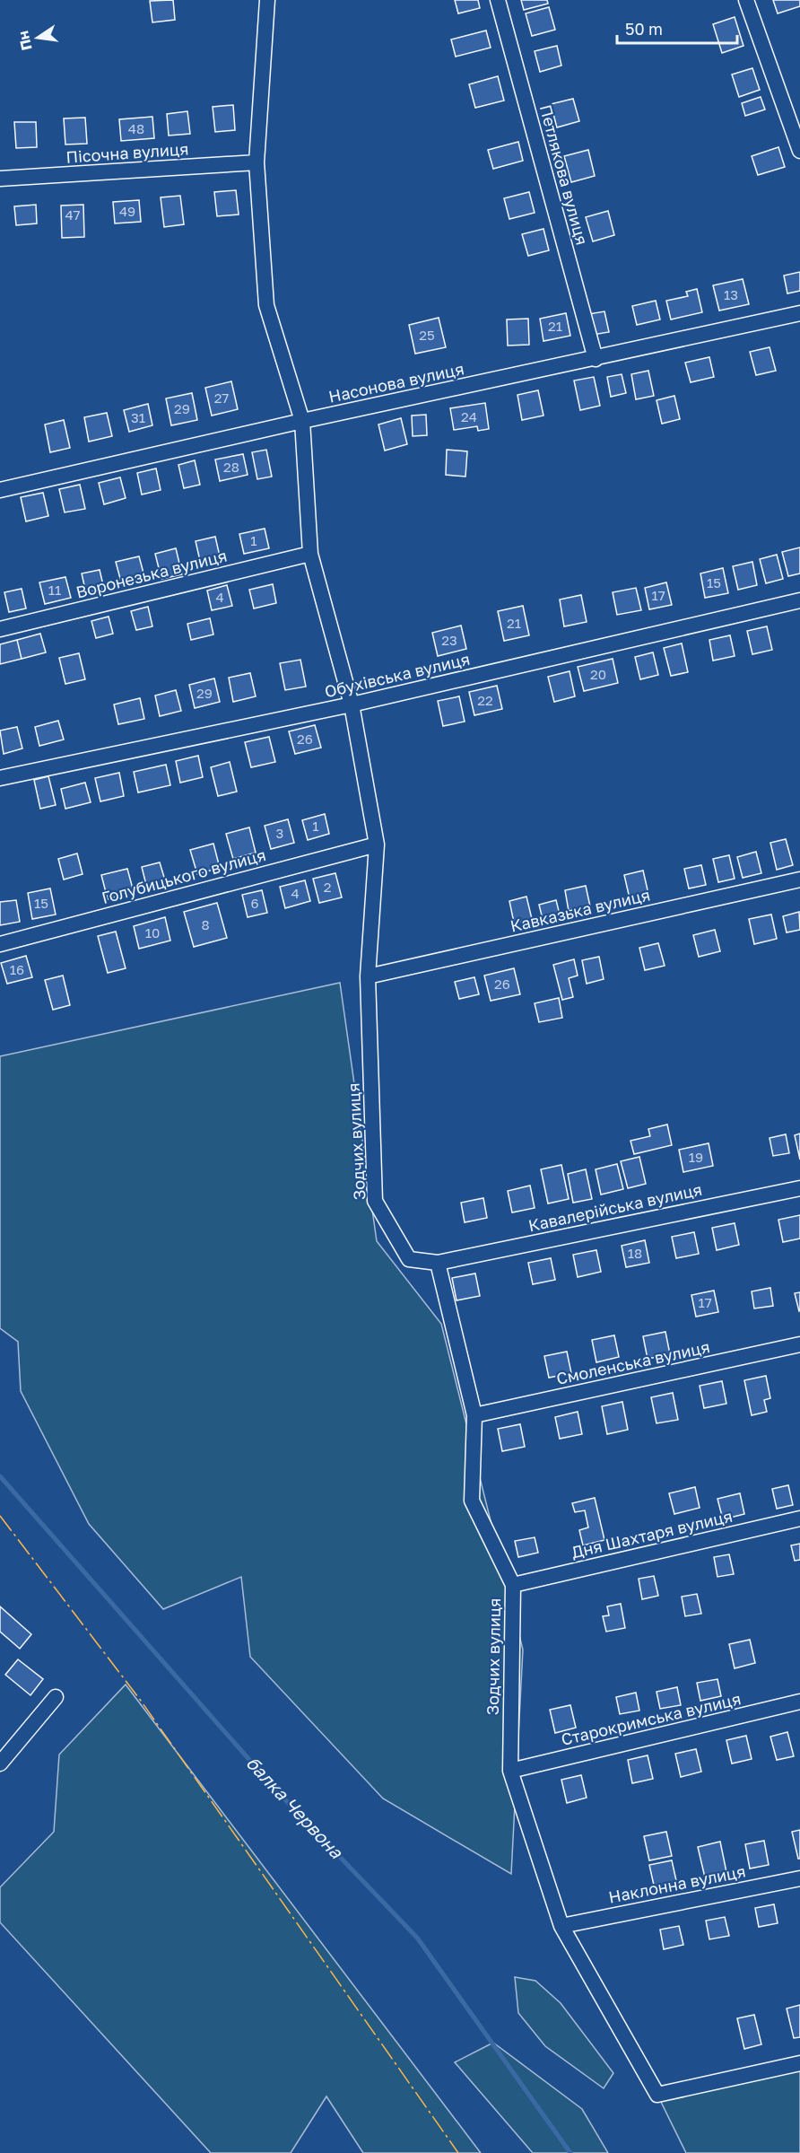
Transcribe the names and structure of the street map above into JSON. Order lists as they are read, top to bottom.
{
  "streets": {
    "street": [
      "Пісочна вулиця",
      "Петлякова вулиця",
      "Насонова вулиця",
      "Воронезька вулиця",
      "Обухівська вулиця",
      "Голубицького вулиця",
      "Кавказька вулиця",
      "Зодчих вулиця",
      "Кавалерійська вулиця",
      "Смоленська вулиця",
      "Дня Шахтаря вулиця",
      "Старокримська вулиця",
      "Наклонна вулиця"
    ]
  },
  "crossings": [
    ["Петлякова вулиця", "Насонова вулиця"],
    ["Кавказька вулиця", "Зодчих вулиця"],
    ["Зодчих вулиця", "Кавалерійська вулиця"],
    ["Зодчих вулиця", "Смоленська вулиця"],
    ["Зодчих вулиця", "Дня Шахтаря вулиця"],
    ["Зодчих вулиця", "Старокримська вулиця"],
    ["Зодчих вулиця", "Наклонна вулиця"]
  ],
  "water": ["балка Червона"],
  "house_numbers": [
    "48",
    "49",
    "47",
    "13",
    "21",
    "25",
    "27",
    "29",
    "24",
    "31",
    "28",
    "1",
    "15",
    "11",
    "17",
    "4",
    "21",
    "23",
    "20",
    "29",
    "22",
    "26",
    "1",
    "3",
    "2",
    "4",
    "15",
    "6",
    "8",
    "10",
    "16",
    "26",
    "19",
    "18",
    "17"
  ],
  "scale_bar": "50 m",
  "north": "left"
}
